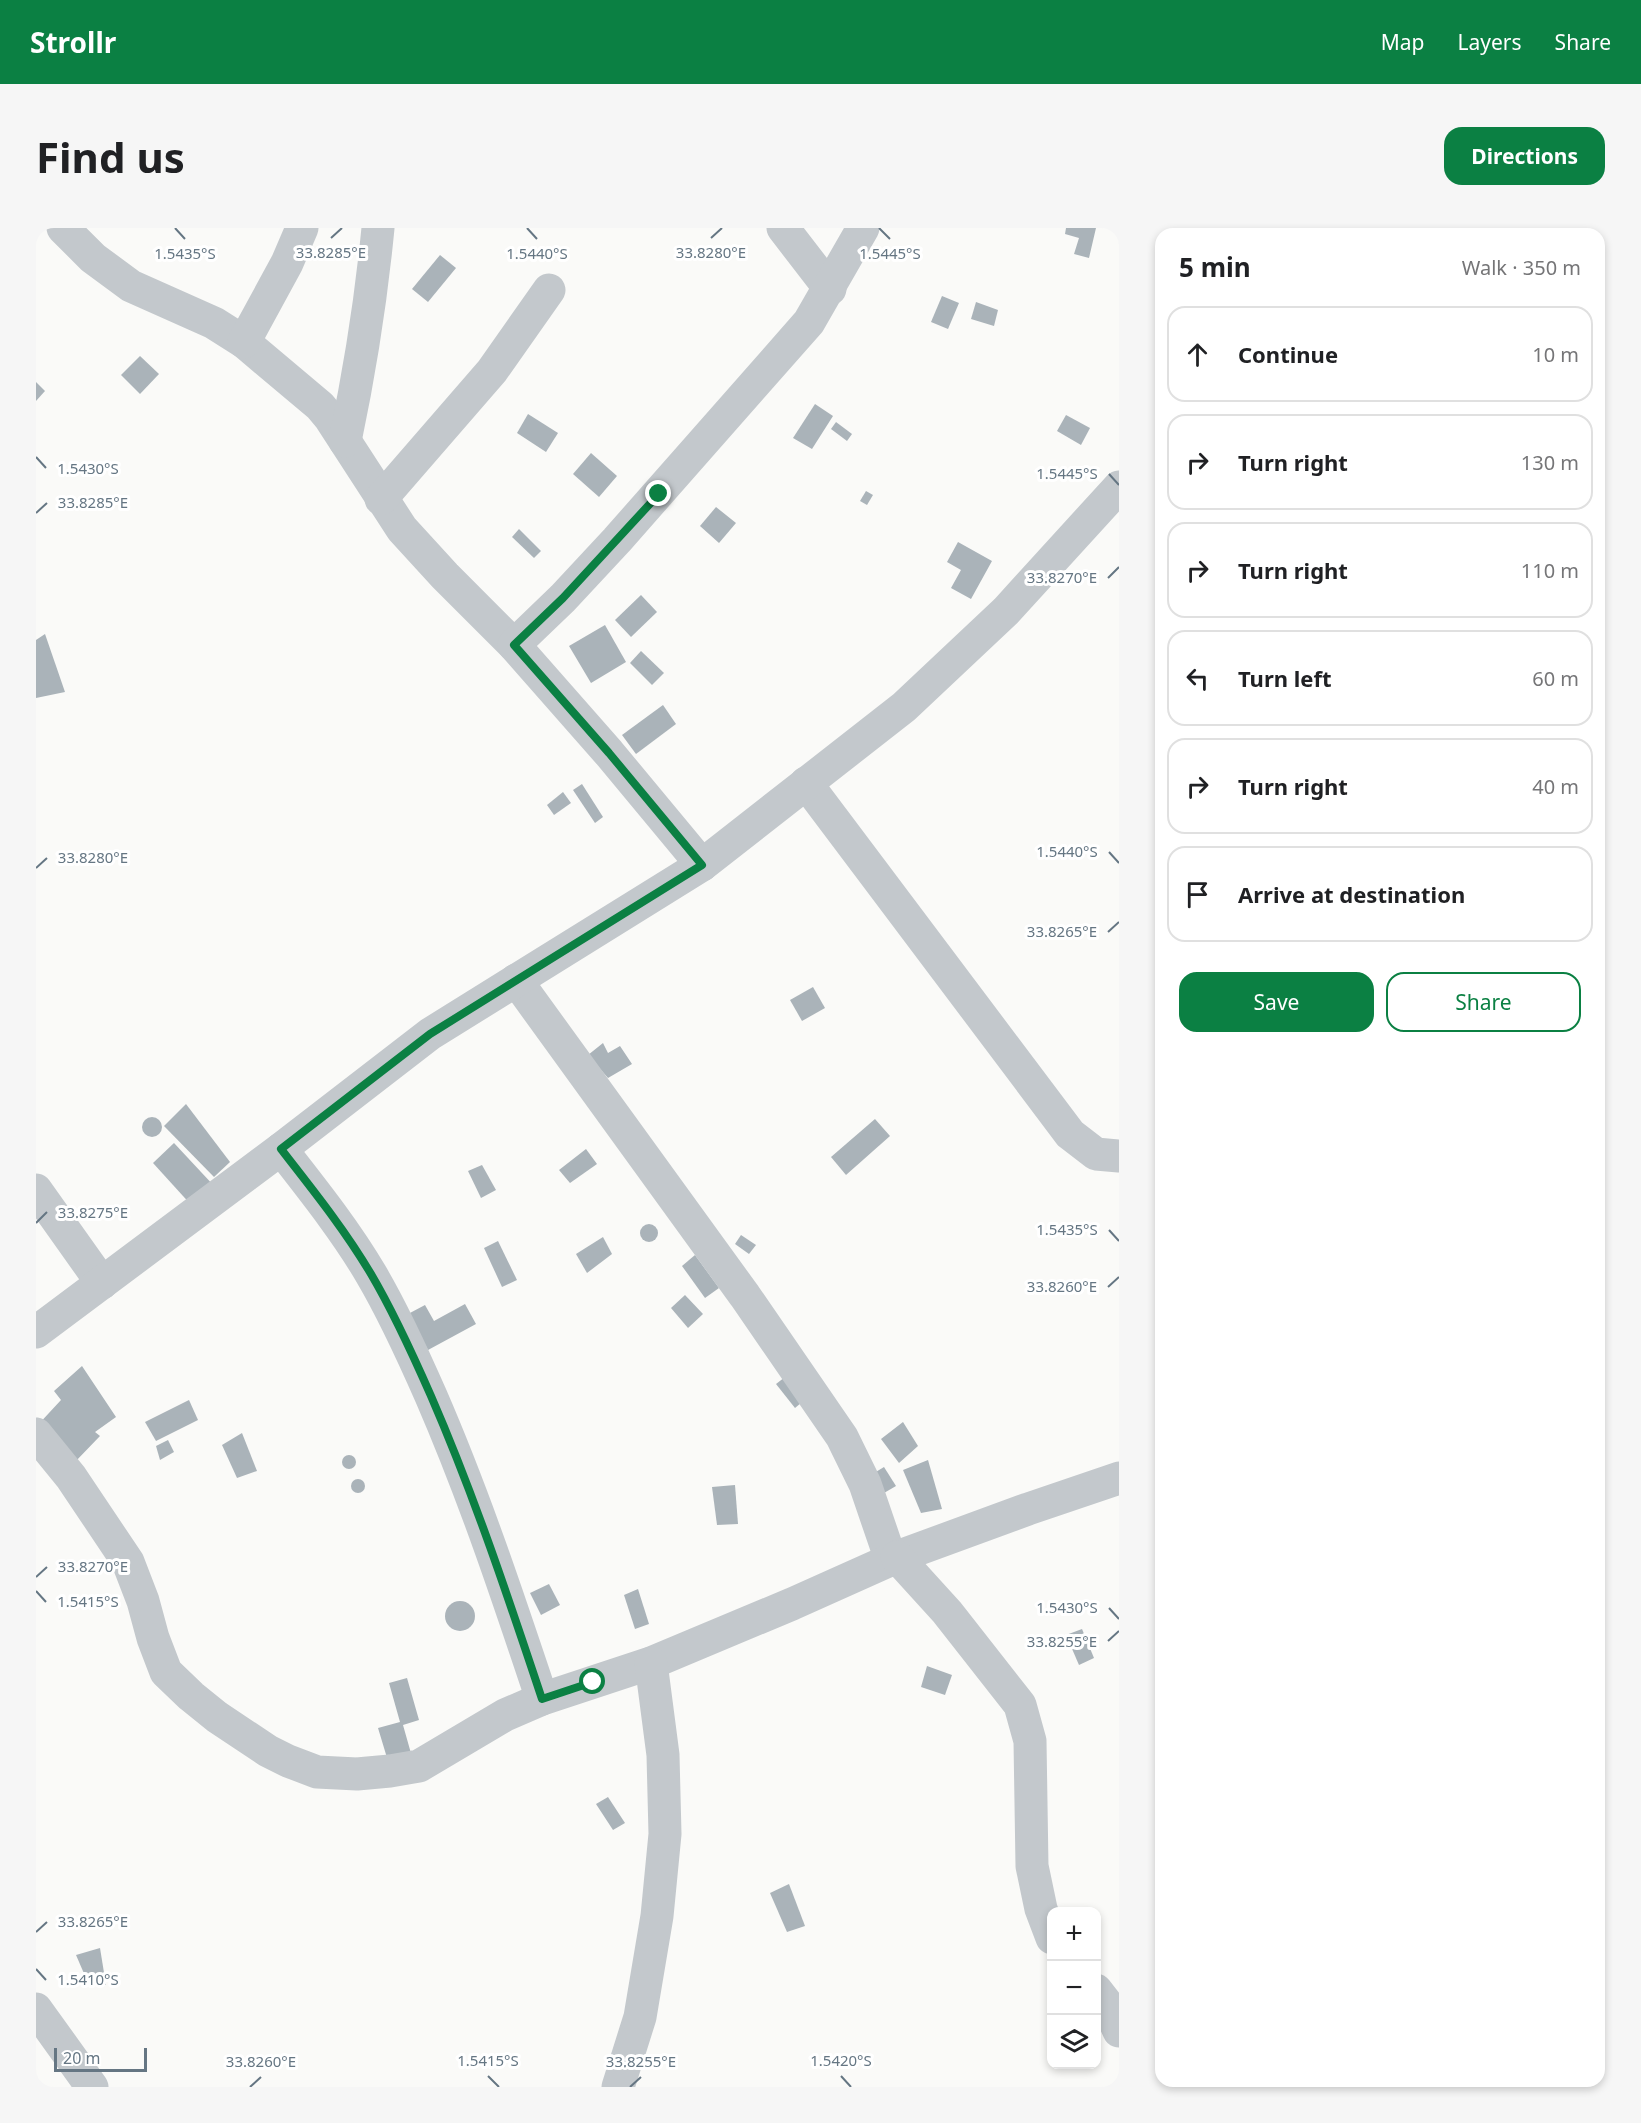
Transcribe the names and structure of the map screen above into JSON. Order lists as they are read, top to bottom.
{
  "scale_bar": "20 m",
  "page": {
    "header": "Strollr",
    "nav": ["Map", "Layers", "Share"],
    "buttons": [
      "Directions",
      ["Save", "Share"]
    ],
    "title": "Find us",
    "heading": ["5 min", "Walk · 350 m"],
    "list": [
      ["Continue", "10 m"],
      ["Turn right", "130 m"],
      ["Turn right", "110 m"],
      ["Turn left", "60 m"],
      ["Turn right", "40 m"],
      "Arrive at destination"
    ],
    "map_buttons": ["+", "−"],
    "scale": "20 m"
  },
  "coordinates": [
    "33.8285°E",
    "33.8280°E",
    "1.5435°S",
    "1.5445°S",
    "1.5440°S",
    "1.5430°S",
    "33.8270°E",
    "33.8265°E",
    "33.8275°E",
    "33.8260°E",
    "1.5415°S",
    "33.8255°E",
    "1.5410°S",
    "1.5420°S"
  ]
}
